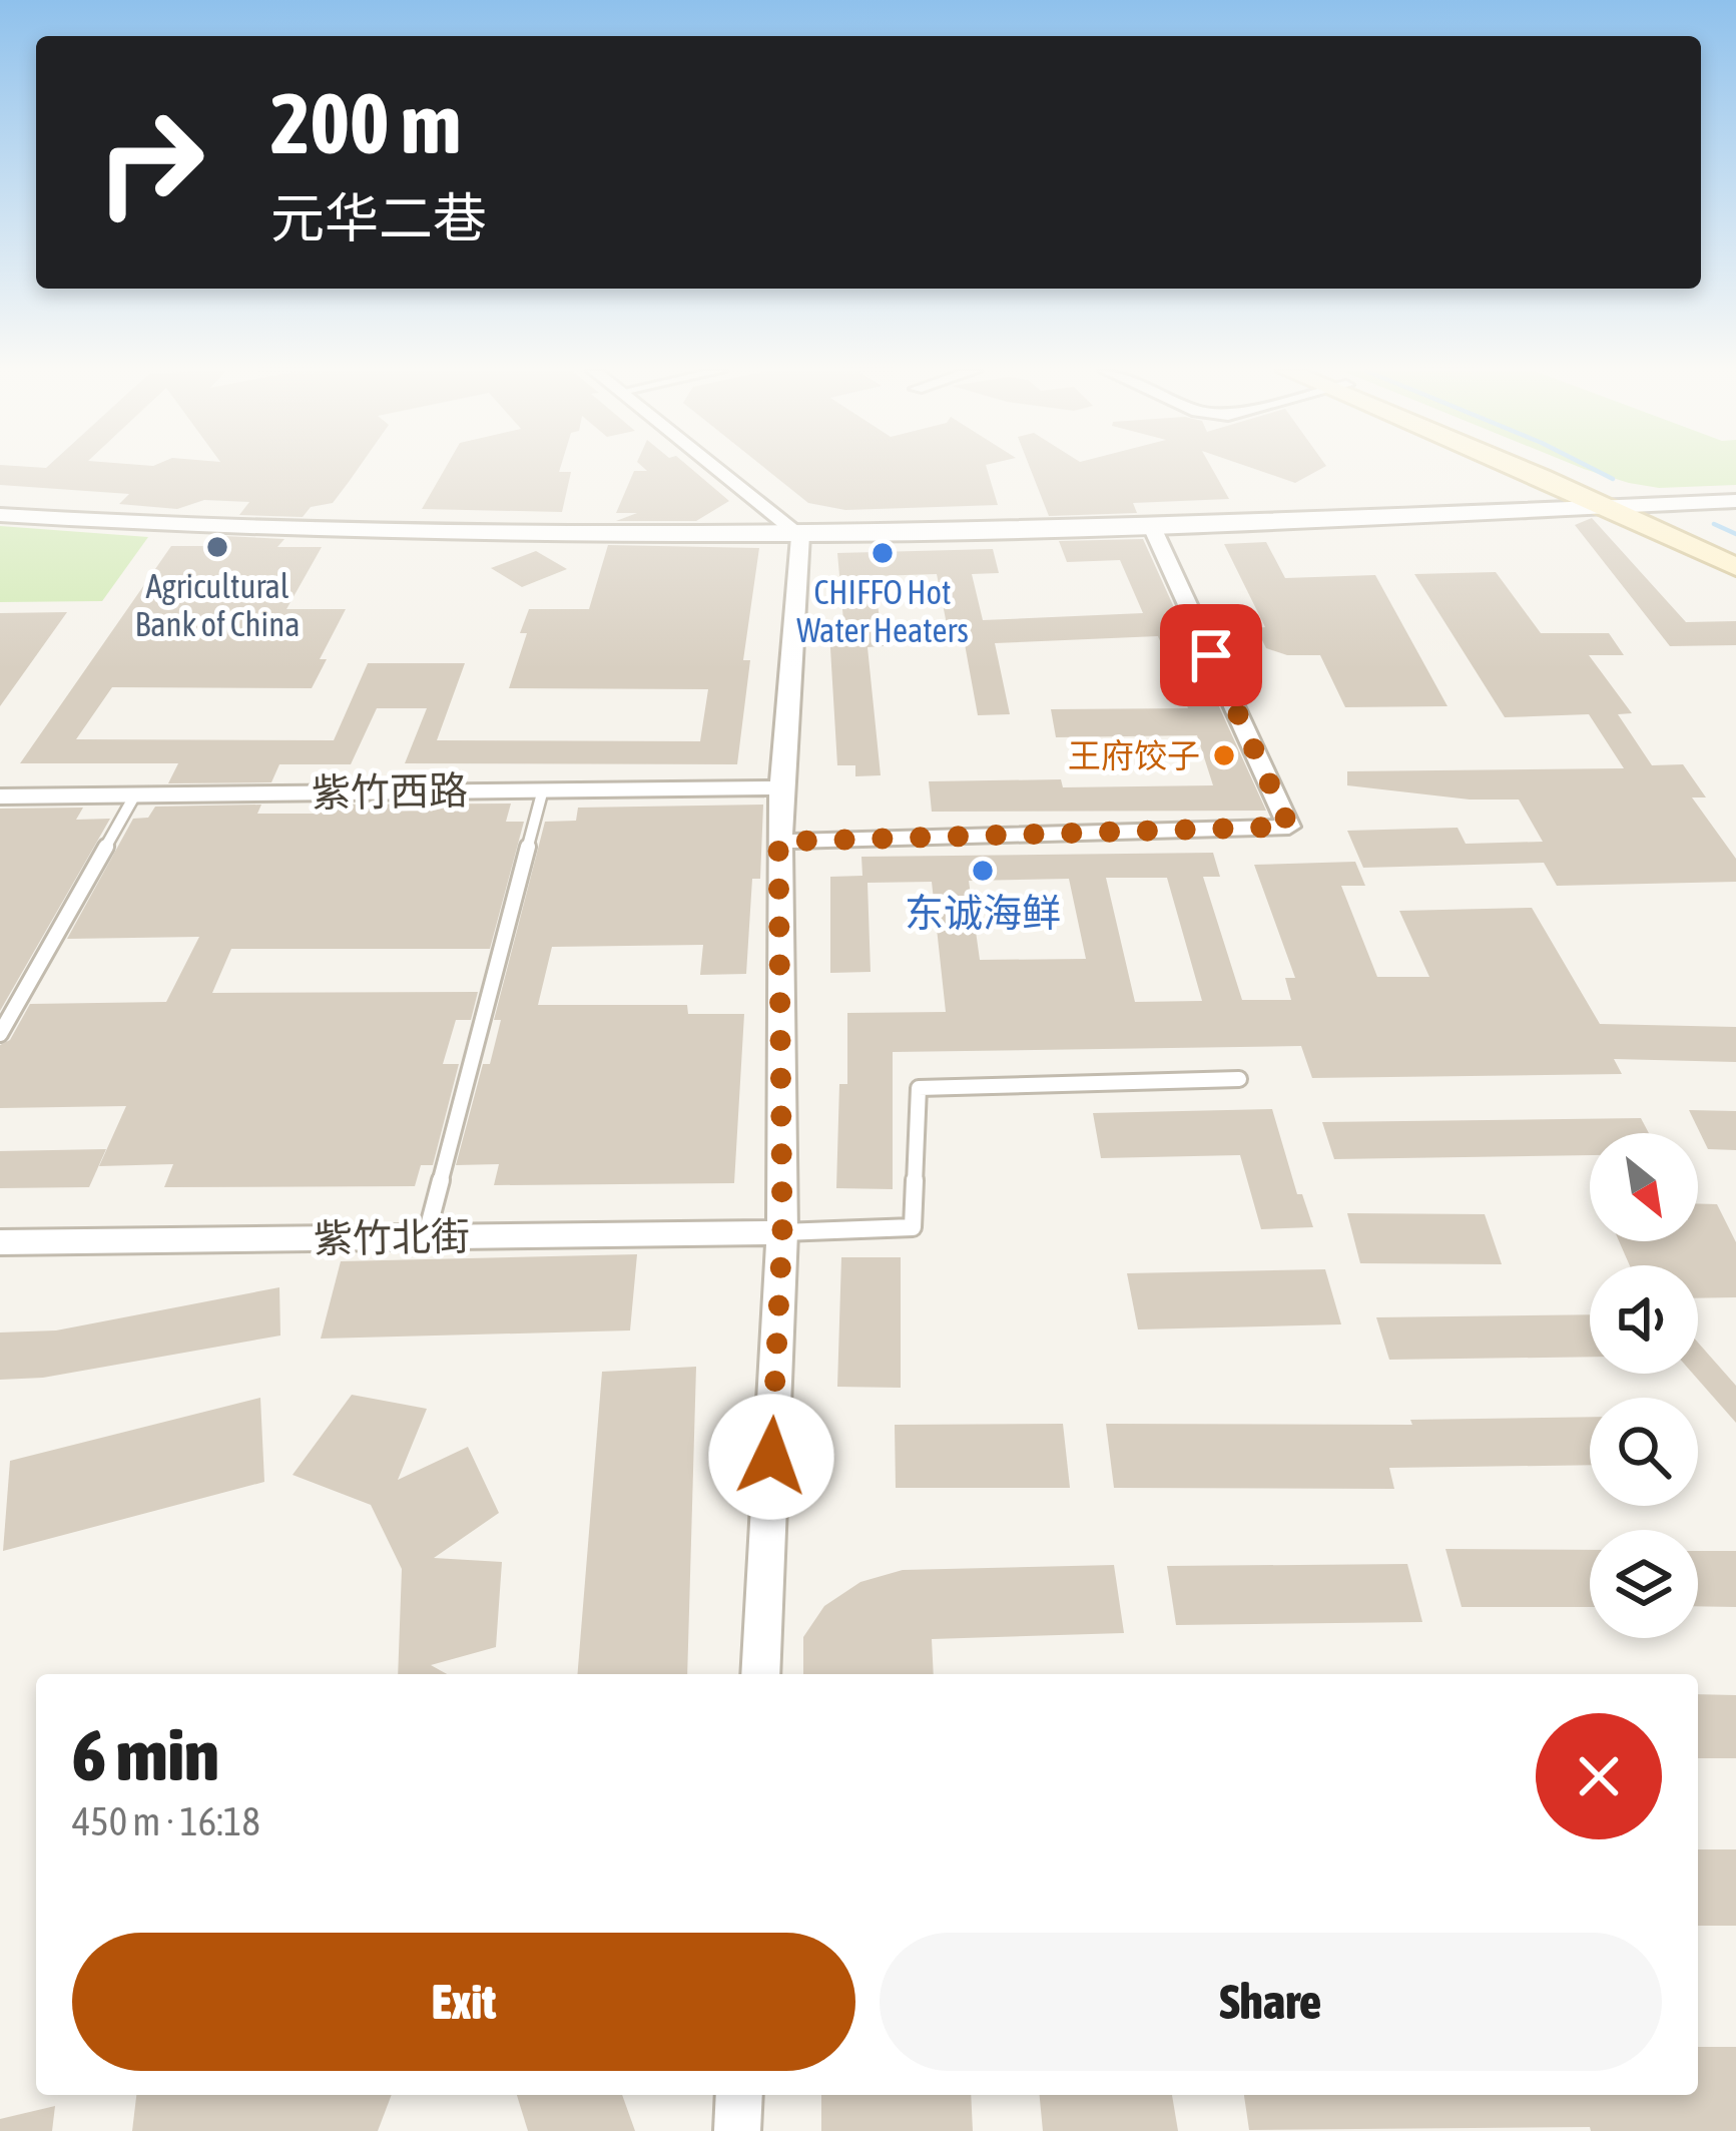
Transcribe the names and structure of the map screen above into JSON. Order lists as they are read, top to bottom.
{
  "streets": {
    "street": ["紫竹西路", "紫竹北街"]
  },
  "places": [
    "Agricultural Bank of China",
    "CHIFFO Hot Water Heaters",
    "王府饺子",
    "东诚海鲜"
  ],
  "north": "bottom right",
  "page": {
    "turn": ["200 m", "元华二巷"],
    "heading": ["6 min", "450 m · 16:18"],
    "buttons": ["Exit", "Share"]
  }
}
